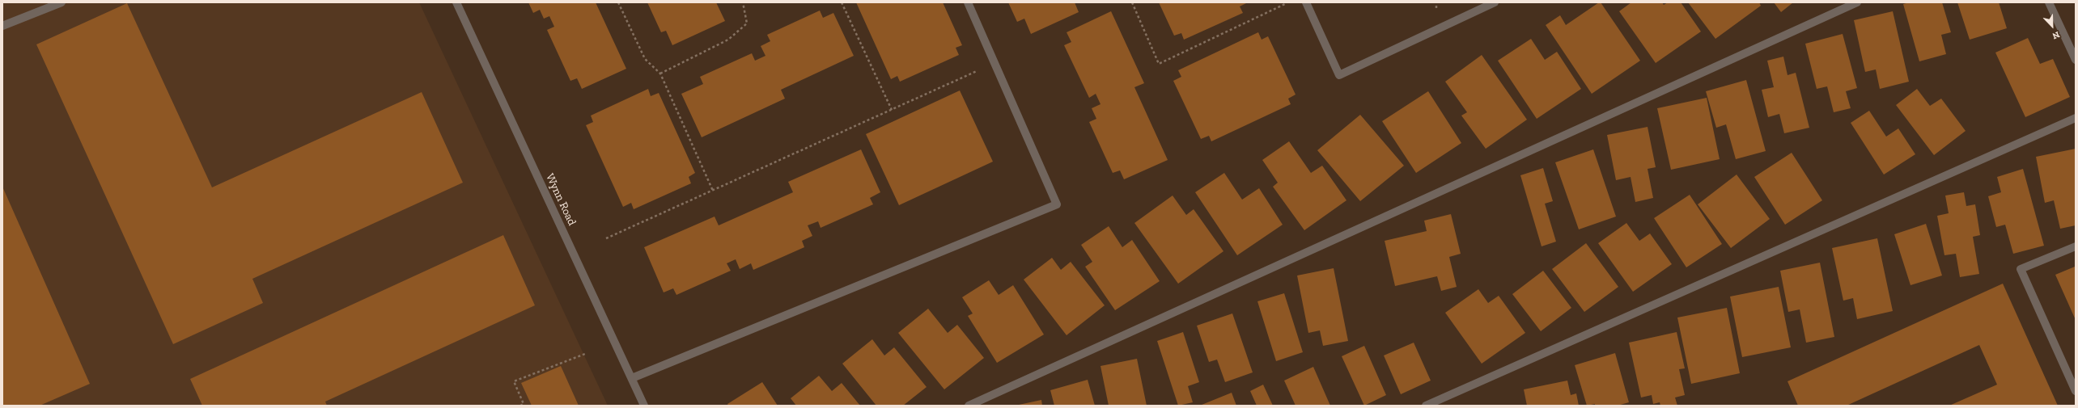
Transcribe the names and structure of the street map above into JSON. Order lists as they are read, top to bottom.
{
  "streets": {
    "street": ["Wynn Road"]
  },
  "north": "bottom right"
}
